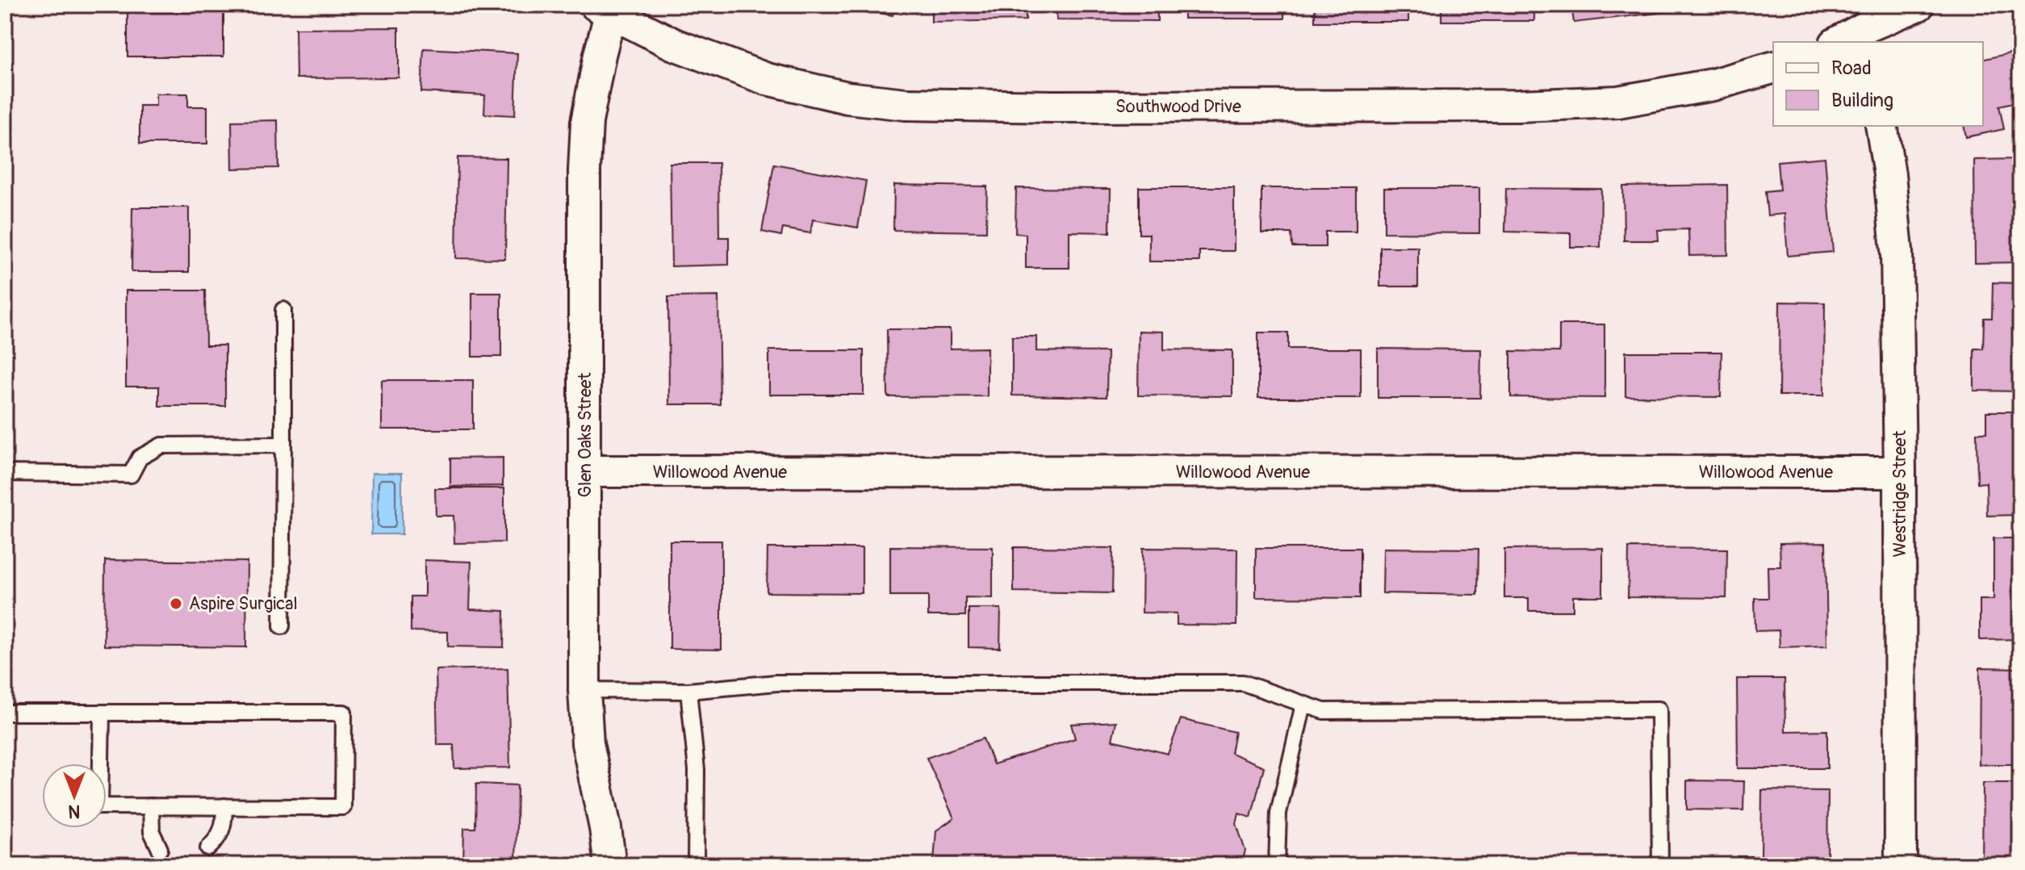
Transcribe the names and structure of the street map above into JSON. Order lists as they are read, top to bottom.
{
  "streets": {
    "street": [
      "Southwood Drive",
      "Glen Oaks Street",
      "Willowood Avenue",
      "Westridge Street"
    ]
  },
  "crossings": [
    ["Southwood Drive", "Glen Oaks Street"],
    ["Glen Oaks Street", "Willowood Avenue"],
    ["Willowood Avenue", "Westridge Street"]
  ],
  "places": ["Aspire Surgical"],
  "legend": ["Road", "Building"],
  "north": "bottom"
}
